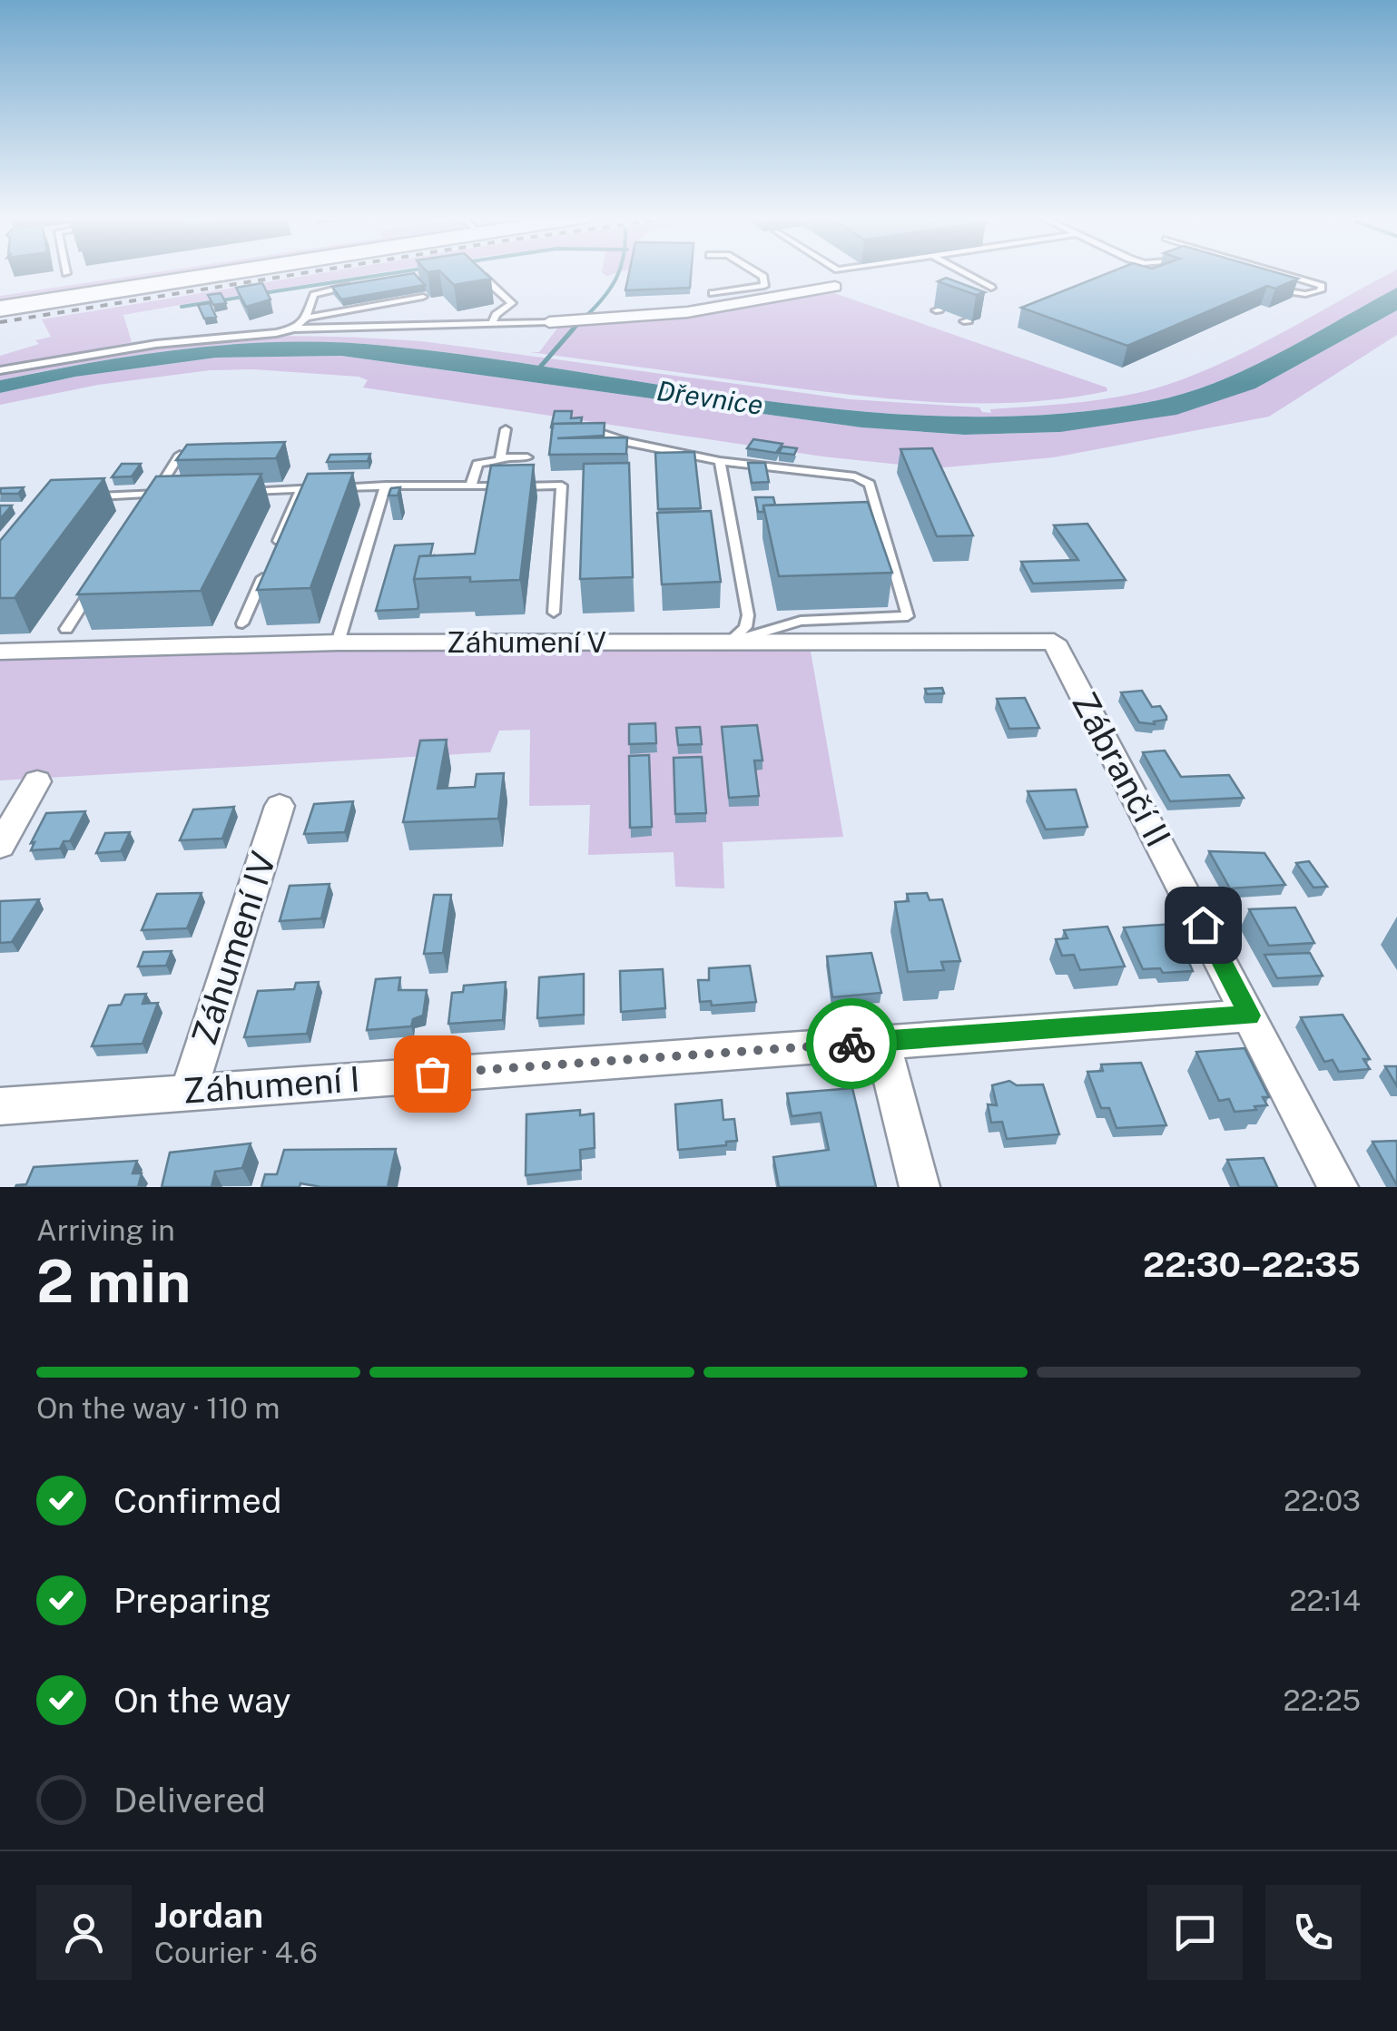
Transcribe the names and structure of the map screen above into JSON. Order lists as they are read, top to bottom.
{
  "streets": {
    "street": [
      "Záhumení V",
      "Zábrančí II",
      "Záhumení IV",
      "Záhumení I"
    ]
  },
  "crossings": [
    ["Záhumení V", "Zábrančí II"],
    ["Zábrančí II", "Záhumení I"],
    ["Záhumení IV", "Záhumení I"]
  ],
  "water": ["Dřevnice"],
  "page": {
    "heading": ["2 min", "Arriving in", "22:30–22:35"],
    "panel": ["Jordan", "Courier · 4.6"],
    "bar": "On the way · 110 m",
    "list": [
      ["Confirmed", "22:03"],
      ["Preparing", "22:14"],
      ["On the way", "22:25"],
      "Delivered"
    ]
  }
}
